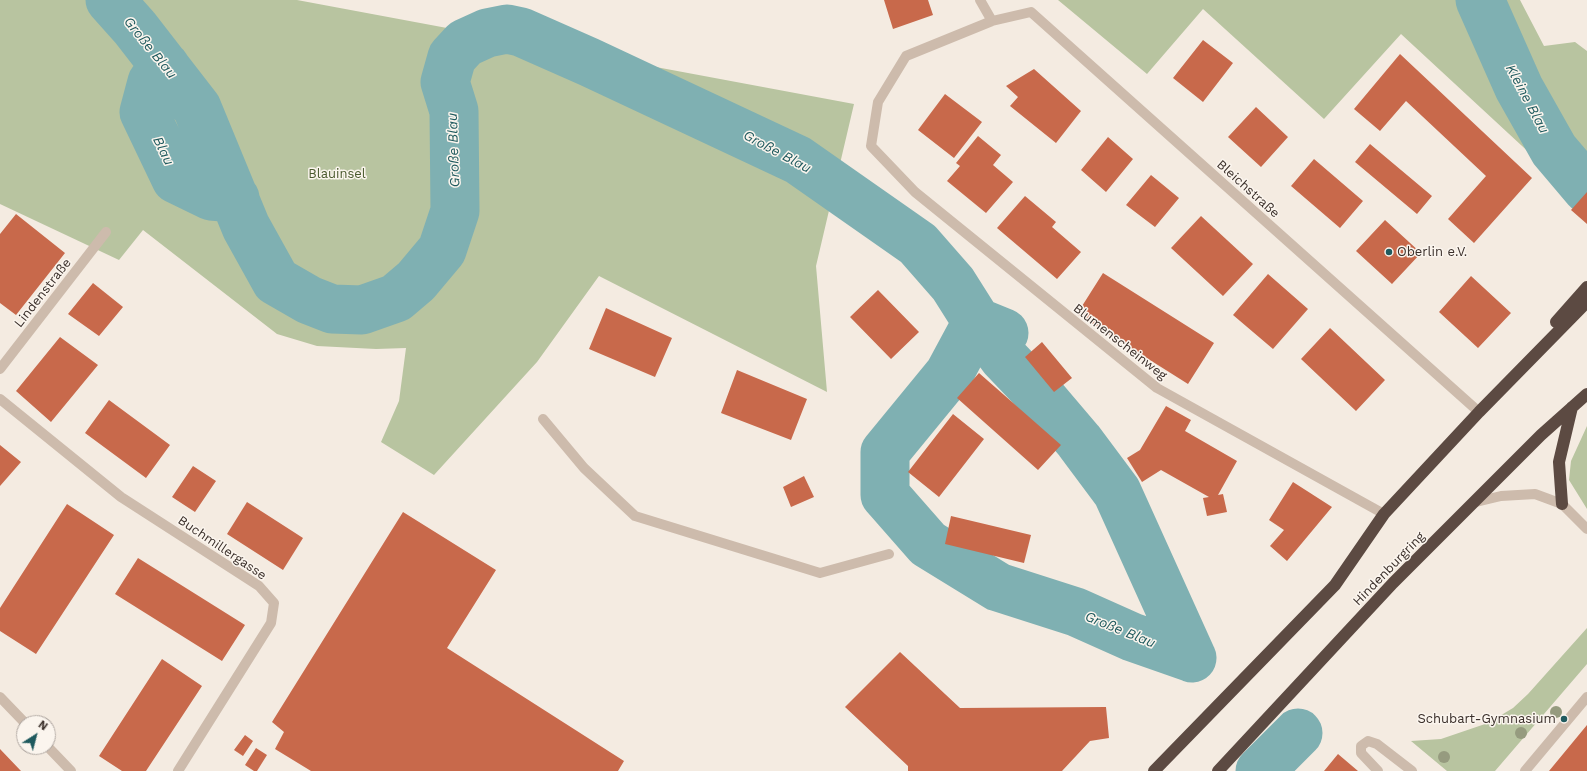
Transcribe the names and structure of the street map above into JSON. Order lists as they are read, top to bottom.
{
  "streets": {
    "highway": ["Hindenburgring"],
    "street": [
      "Bleichstraße",
      "Lindenstraße",
      "Blumenscheinweg",
      "Buchmillergasse"
    ]
  },
  "crossings": [
    ["Bleichstraße", "Blumenscheinweg"]
  ],
  "water": ["Große Blau", "Kleine Blau", "Blau"],
  "parks": ["Blauinsel"],
  "places": ["Oberlin e.V.", "Schubart-Gymnasium"],
  "north": "top right"
}
